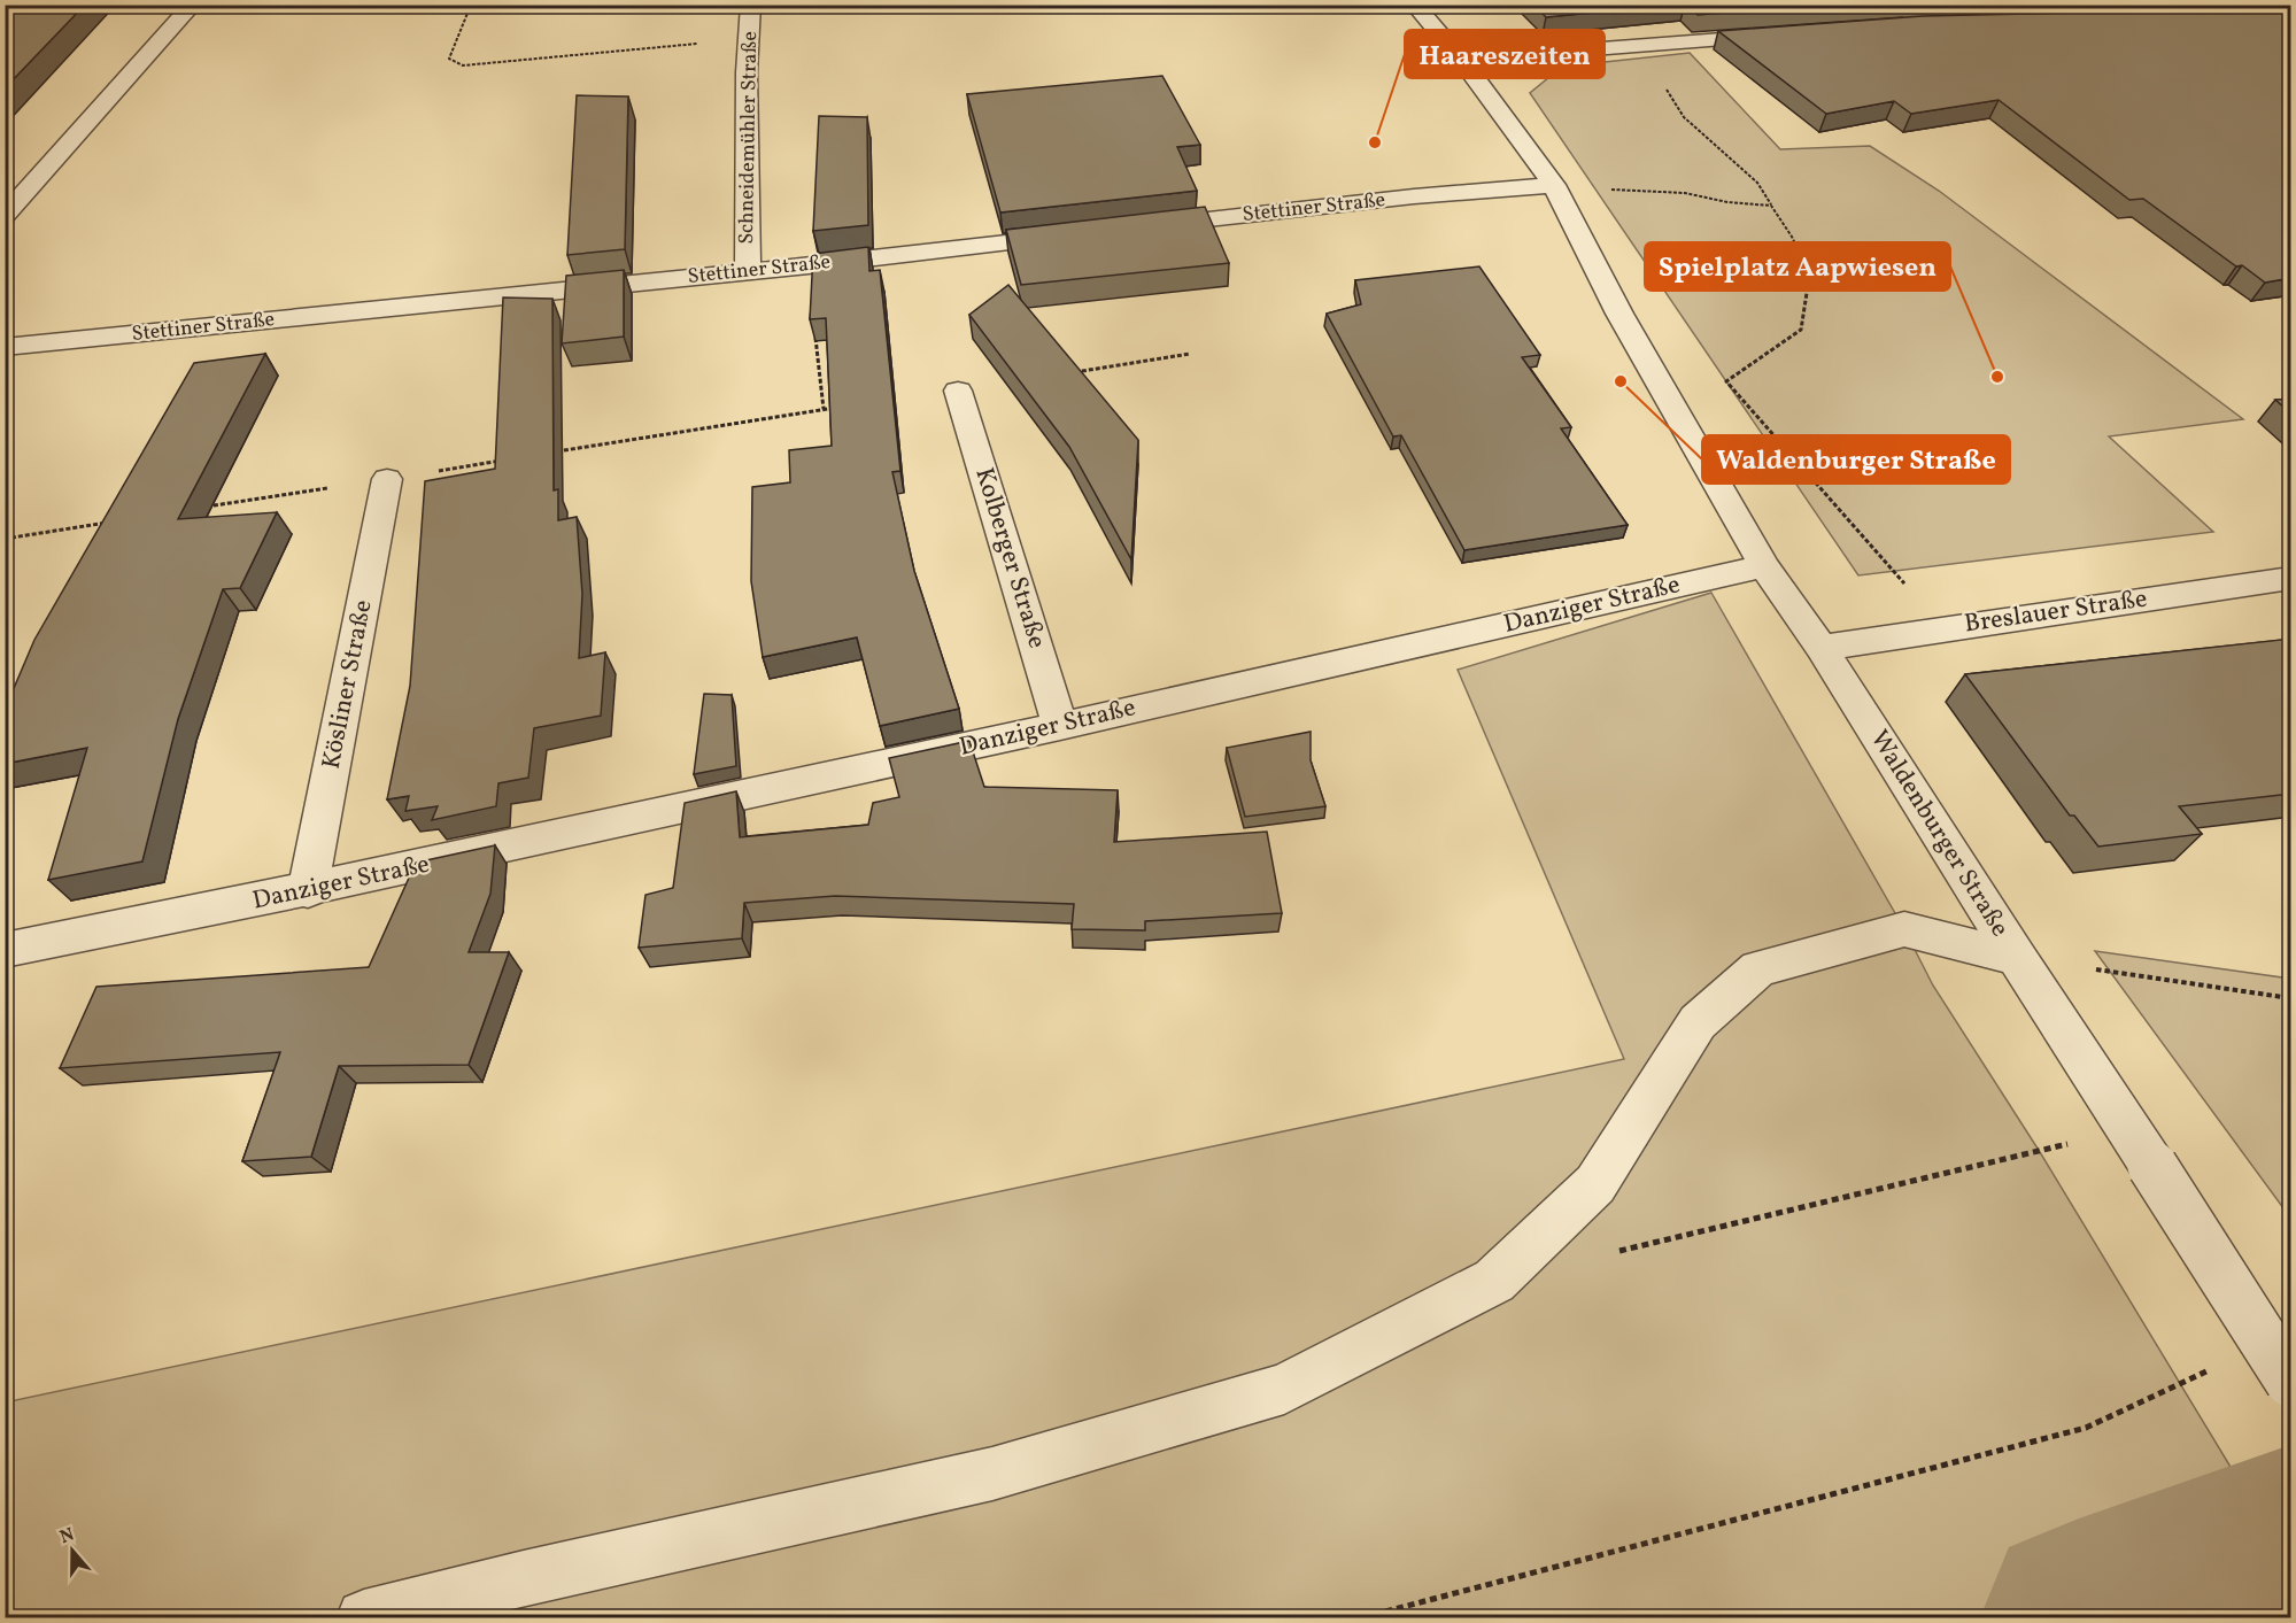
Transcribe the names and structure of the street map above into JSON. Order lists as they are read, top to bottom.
{
  "streets": {
    "street": [
      "Schneidemühler Straße",
      "Stettiner Straße",
      "Kolberger Straße",
      "Danziger Straße",
      "Breslauer Straße",
      "Kösliner Straße",
      "Waldenburger Straße"
    ]
  },
  "crossings": [
    ["Schneidemühler Straße", "Stettiner Straße"],
    ["Stettiner Straße", "Waldenburger Straße"],
    ["Kolberger Straße", "Danziger Straße"],
    ["Danziger Straße", "Kösliner Straße"],
    ["Danziger Straße", "Waldenburger Straße"],
    ["Breslauer Straße", "Waldenburger Straße"]
  ],
  "places": ["Haareszeiten", "Spielplatz Aapwiesen", "Waldenburger Straße"],
  "north": "top"
}
